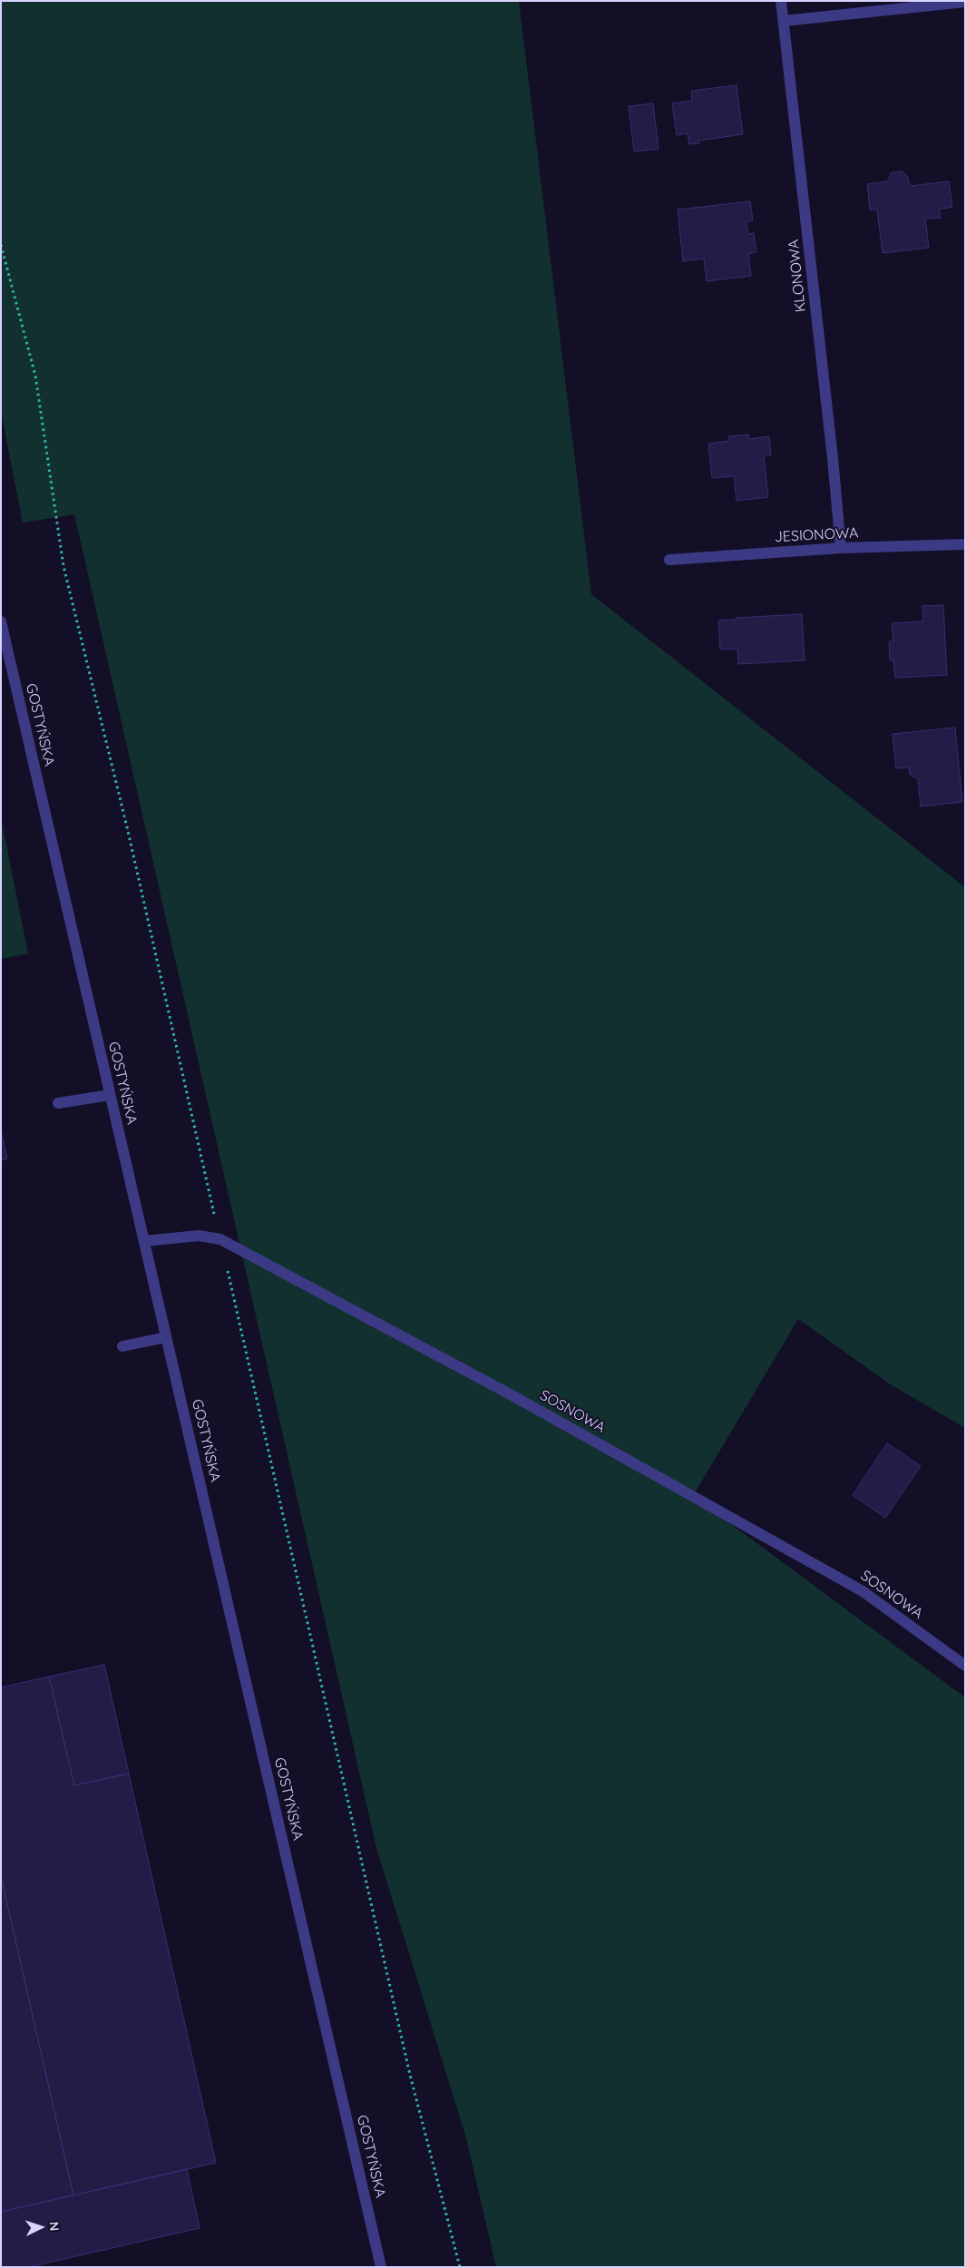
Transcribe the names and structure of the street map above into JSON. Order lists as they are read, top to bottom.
{
  "streets": {
    "street": [
      "KLONOWA",
      "JESIONOWA",
      "GOSTYŃSKA",
      "SOSNOWA"
    ]
  },
  "crossings": [
    ["KLONOWA", "JESIONOWA"],
    ["GOSTYŃSKA", "SOSNOWA"]
  ],
  "north": "right"
}
